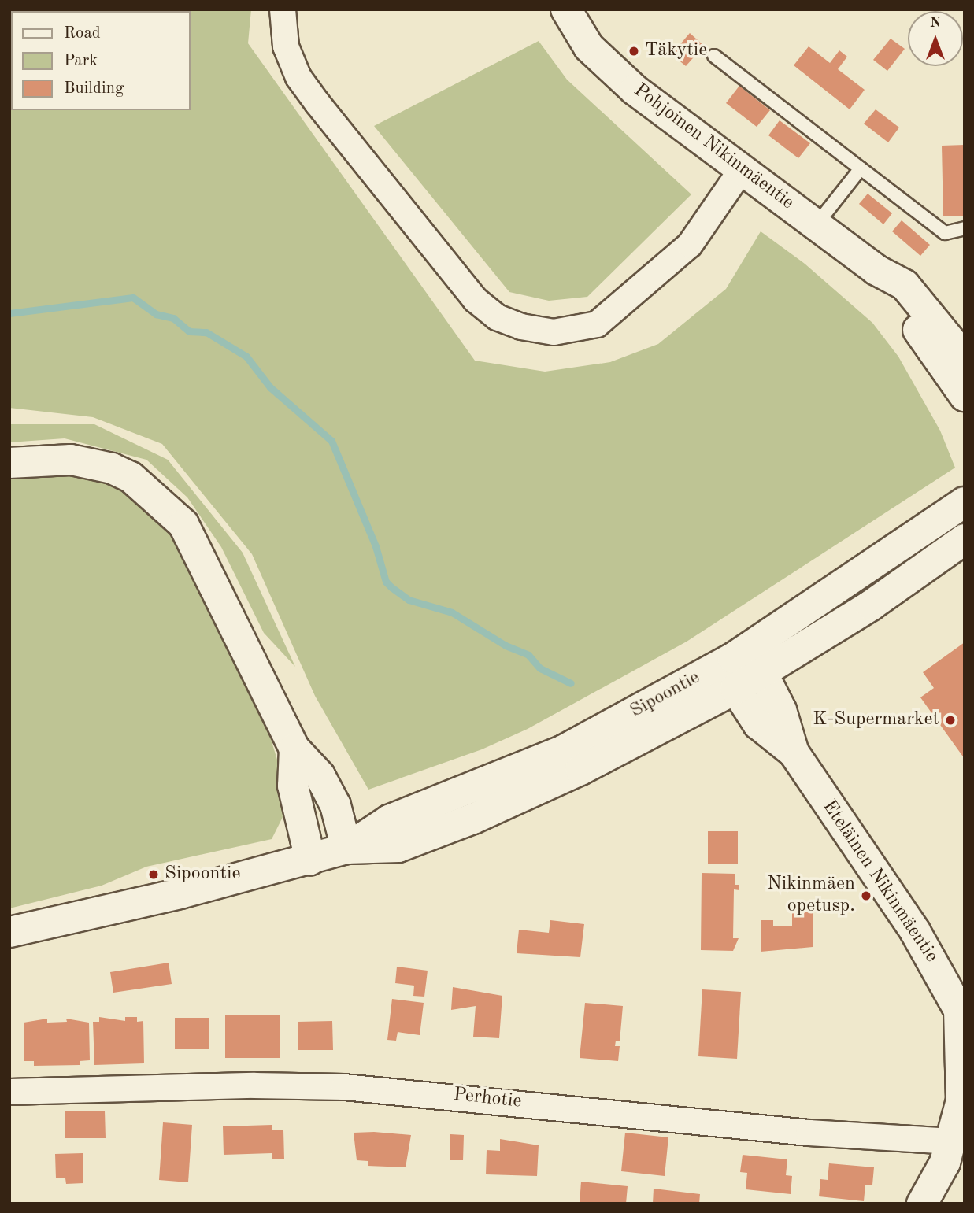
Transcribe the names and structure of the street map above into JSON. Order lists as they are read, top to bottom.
{
  "streets": {
    "street": [
      "Pohjoinen Nikinmäentie",
      "Sipoontie",
      "Eteläinen Nikinmäentie",
      "Perhotie"
    ]
  },
  "crossings": [
    ["Sipoontie", "Eteläinen Nikinmäentie"],
    ["Eteläinen Nikinmäentie", "Perhotie"]
  ],
  "places": [
    "Täkytie",
    "K-Supermarket",
    "Sipoontie",
    "Nikinmäen opetusp."
  ],
  "legend": ["Road", "Park", "Building"],
  "north": "top"
}
